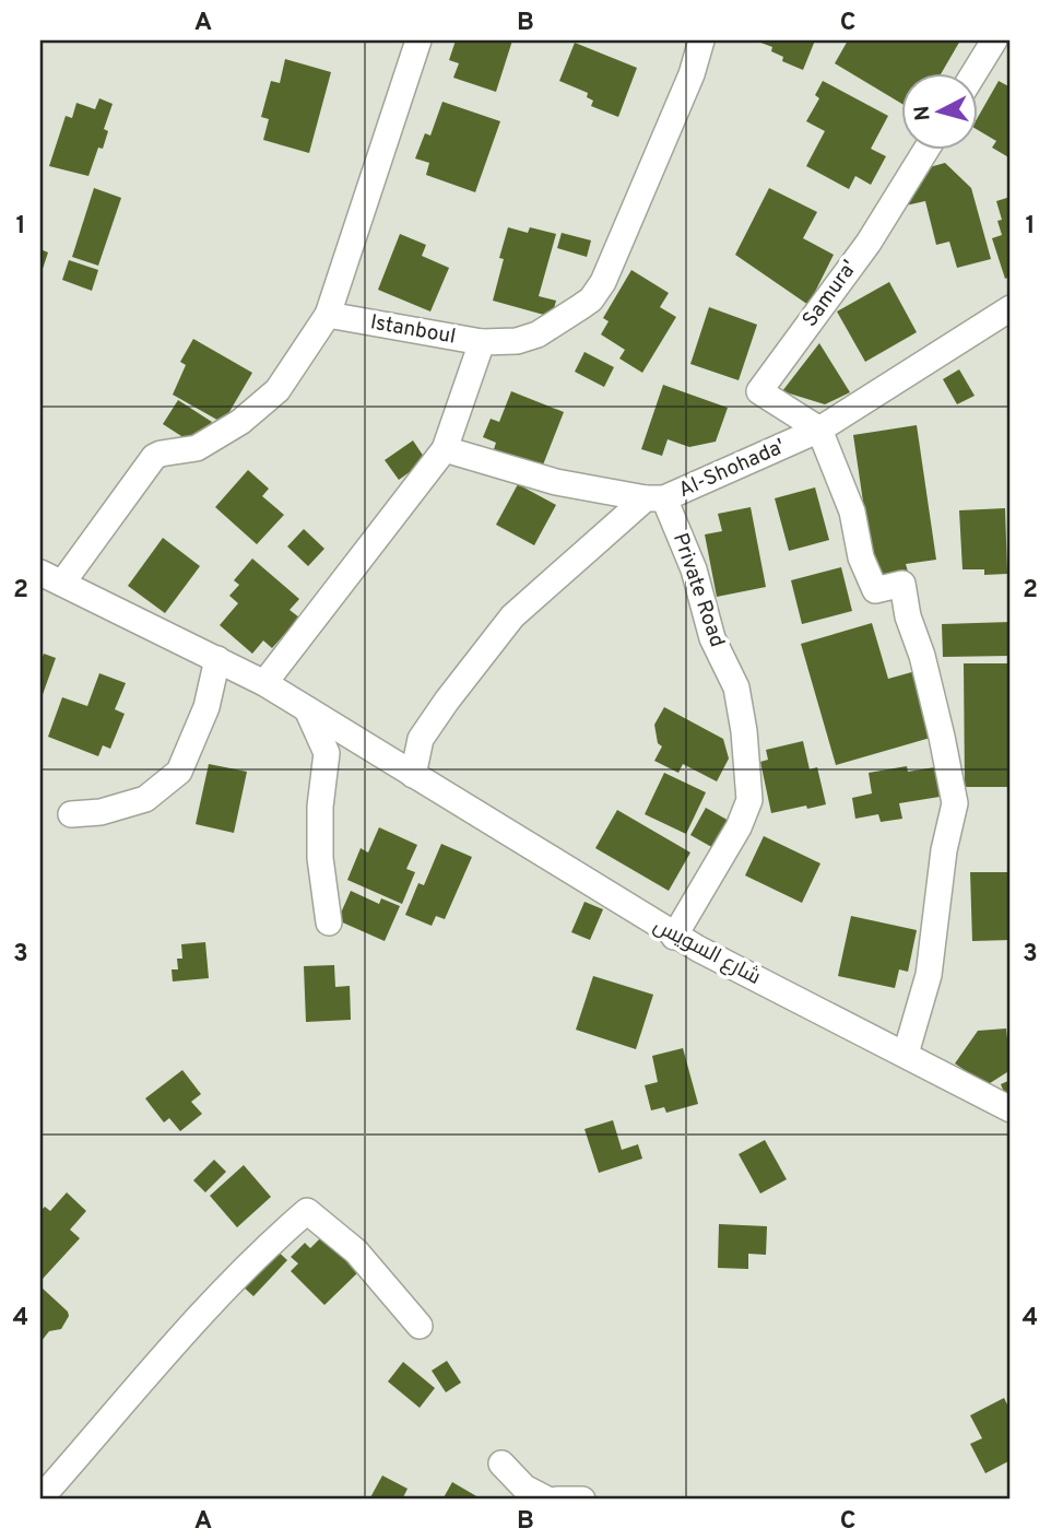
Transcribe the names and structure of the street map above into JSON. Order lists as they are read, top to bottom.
{
  "streets": {
    "street": [
      "Samura'",
      "Istanboul",
      "Al-Shohada'",
      "Private Road",
      "شارع السويس"
    ]
  },
  "crossings": [
    ["Samura'", "Al-Shohada'"],
    ["Al-Shohada'", "Private Road"],
    ["Al-Shohada'", "شارع السويس"],
    ["Private Road", "شارع السويس"]
  ],
  "north": "left",
  "grid": {
    "columns": ["A", "B", "C"],
    "rows": [
      "1",
      "2",
      "3",
      "4"
    ]
  }
}
